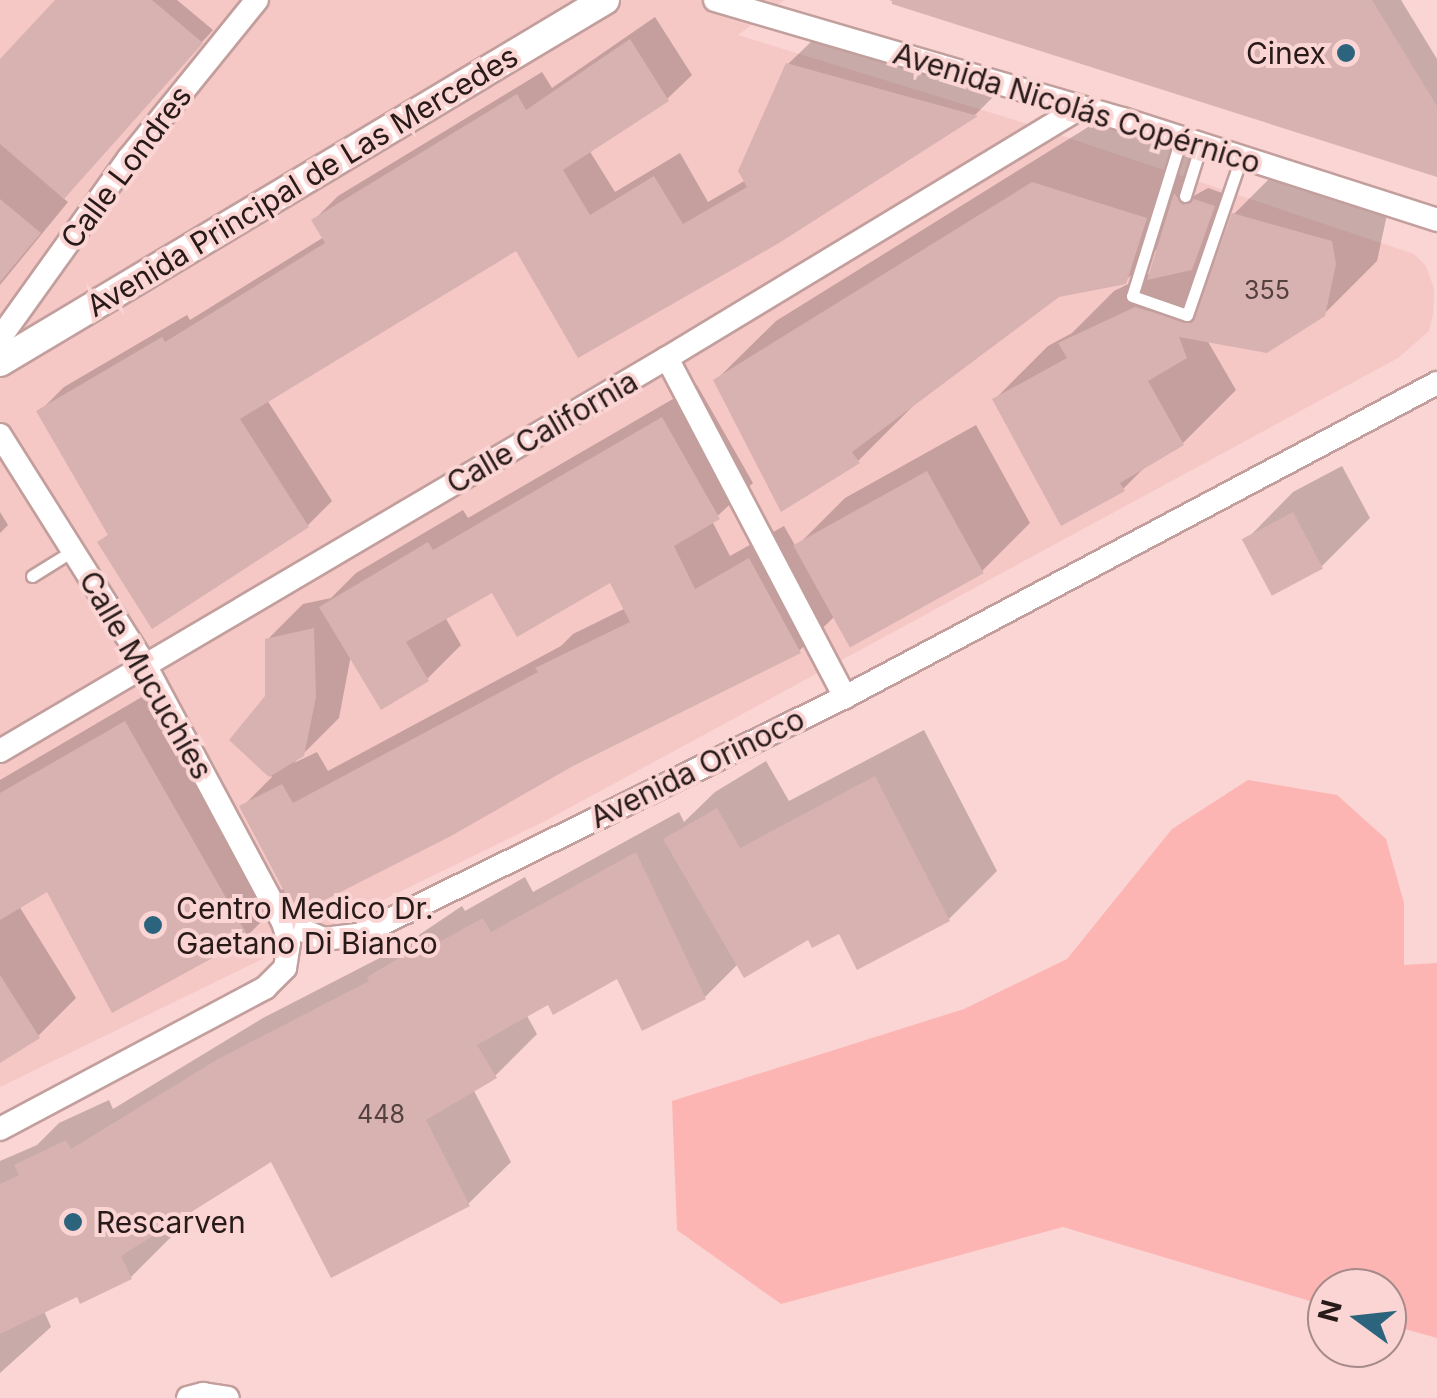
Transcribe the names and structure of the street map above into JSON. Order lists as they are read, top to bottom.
{
  "streets": {
    "street": [
      "Avenida Nicolás Copérnico",
      "Calle Londres",
      "Avenida Principal de Las Mercedes",
      "Calle California",
      "Calle Mucuchíes",
      "Avenida Orinoco"
    ]
  },
  "crossings": [
    ["Avenida Nicolás Copérnico", "Calle California"],
    ["Calle California", "Calle Mucuchíes"],
    ["Calle Mucuchíes", "Avenida Orinoco"]
  ],
  "places": ["Cinex", "Centro Medico Dr. Gaetano Di Bianco", "Rescarven"],
  "house_numbers": ["355", "448"],
  "north": "left"
}
